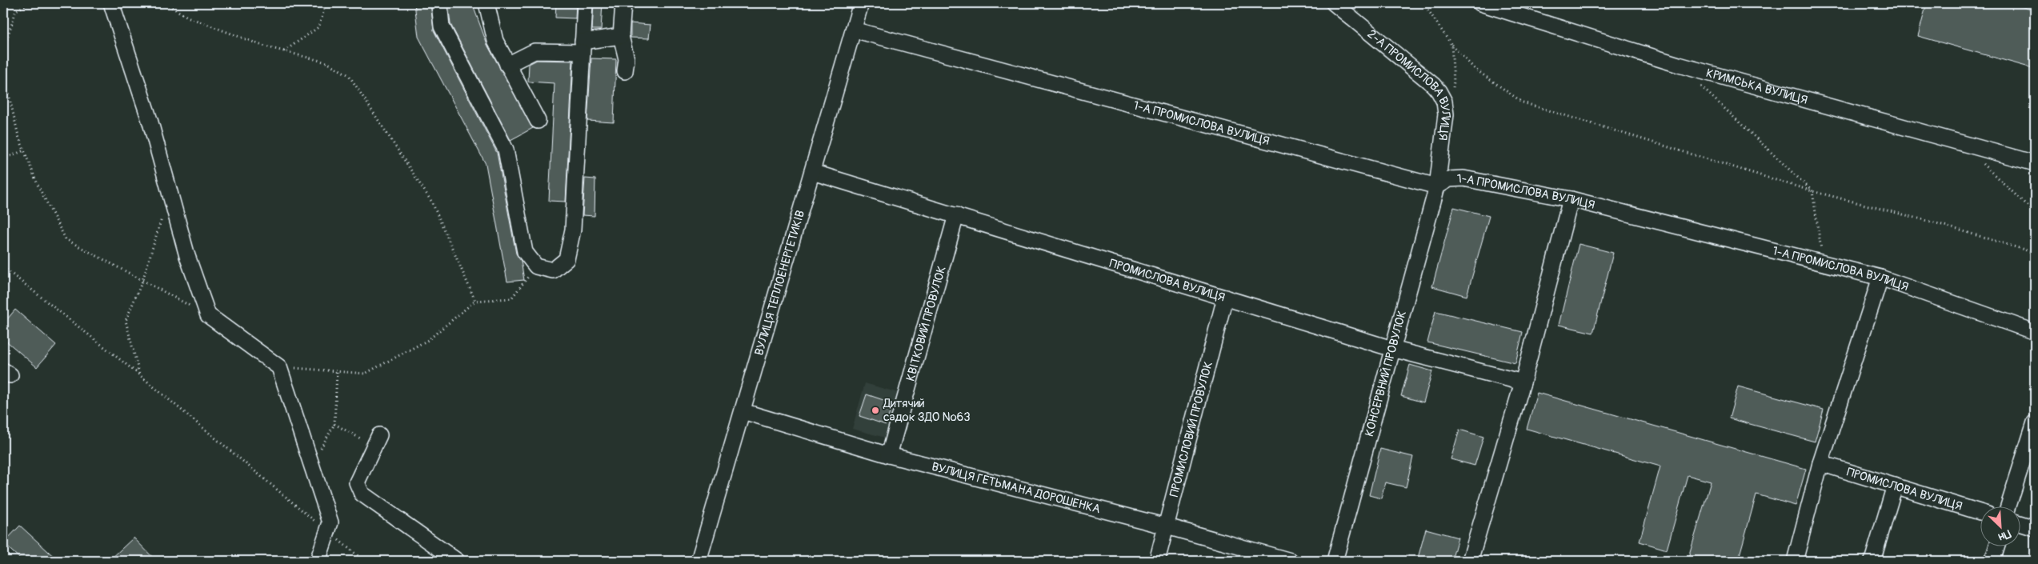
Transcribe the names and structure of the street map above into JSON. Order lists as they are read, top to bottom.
{
  "streets": {
    "street": [
      "КРИМСЬКА ВУЛИЦЯ",
      "2-А ПРОМИСЛОВА ВУЛИЦЯ",
      "1-А ПРОМИСЛОВА ВУЛИЦЯ",
      "ПРОМИСЛОВА ВУЛИЦЯ",
      "ВУЛИЦЯ ТЕПЛОЕНЕРГЕТИКІВ",
      "КВІТКОВИЙ ПРОВУЛОК",
      "КОНСЕРВНИЙ ПРОВУЛОК",
      "ПРОМИСЛОВИЙ ПРОВУЛОК",
      "ВУЛИЦЯ ГЕТЬМАНА ДОРОШЕНКА"
    ]
  },
  "crossings": [
    ["2-А ПРОМИСЛОВА ВУЛИЦЯ", "1-А ПРОМИСЛОВА ВУЛИЦЯ"],
    ["2-А ПРОМИСЛОВА ВУЛИЦЯ", "КОНСЕРВНИЙ ПРОВУЛОК"],
    ["1-А ПРОМИСЛОВА ВУЛИЦЯ", "ВУЛИЦЯ ТЕПЛОЕНЕРГЕТИКІВ"],
    ["1-А ПРОМИСЛОВА ВУЛИЦЯ", "КОНСЕРВНИЙ ПРОВУЛОК"],
    ["ПРОМИСЛОВА ВУЛИЦЯ", "ВУЛИЦЯ ТЕПЛОЕНЕРГЕТИКІВ"],
    ["ПРОМИСЛОВА ВУЛИЦЯ", "КВІТКОВИЙ ПРОВУЛОК"],
    ["ПРОМИСЛОВА ВУЛИЦЯ", "КОНСЕРВНИЙ ПРОВУЛОК"],
    ["ПРОМИСЛОВА ВУЛИЦЯ", "ПРОМИСЛОВИЙ ПРОВУЛОК"],
    ["ВУЛИЦЯ ТЕПЛОЕНЕРГЕТИКІВ", "ВУЛИЦЯ ГЕТЬМАНА ДОРОШЕНКА"],
    ["КВІТКОВИЙ ПРОВУЛОК", "ВУЛИЦЯ ГЕТЬМАНА ДОРОШЕНКА"],
    ["ПРОМИСЛОВИЙ ПРОВУЛОК", "ВУЛИЦЯ ГЕТЬМАНА ДОРОШЕНКА"]
  ],
  "places": ["Дитячий садок ЗДО №63"],
  "north": "bottom right"
}
